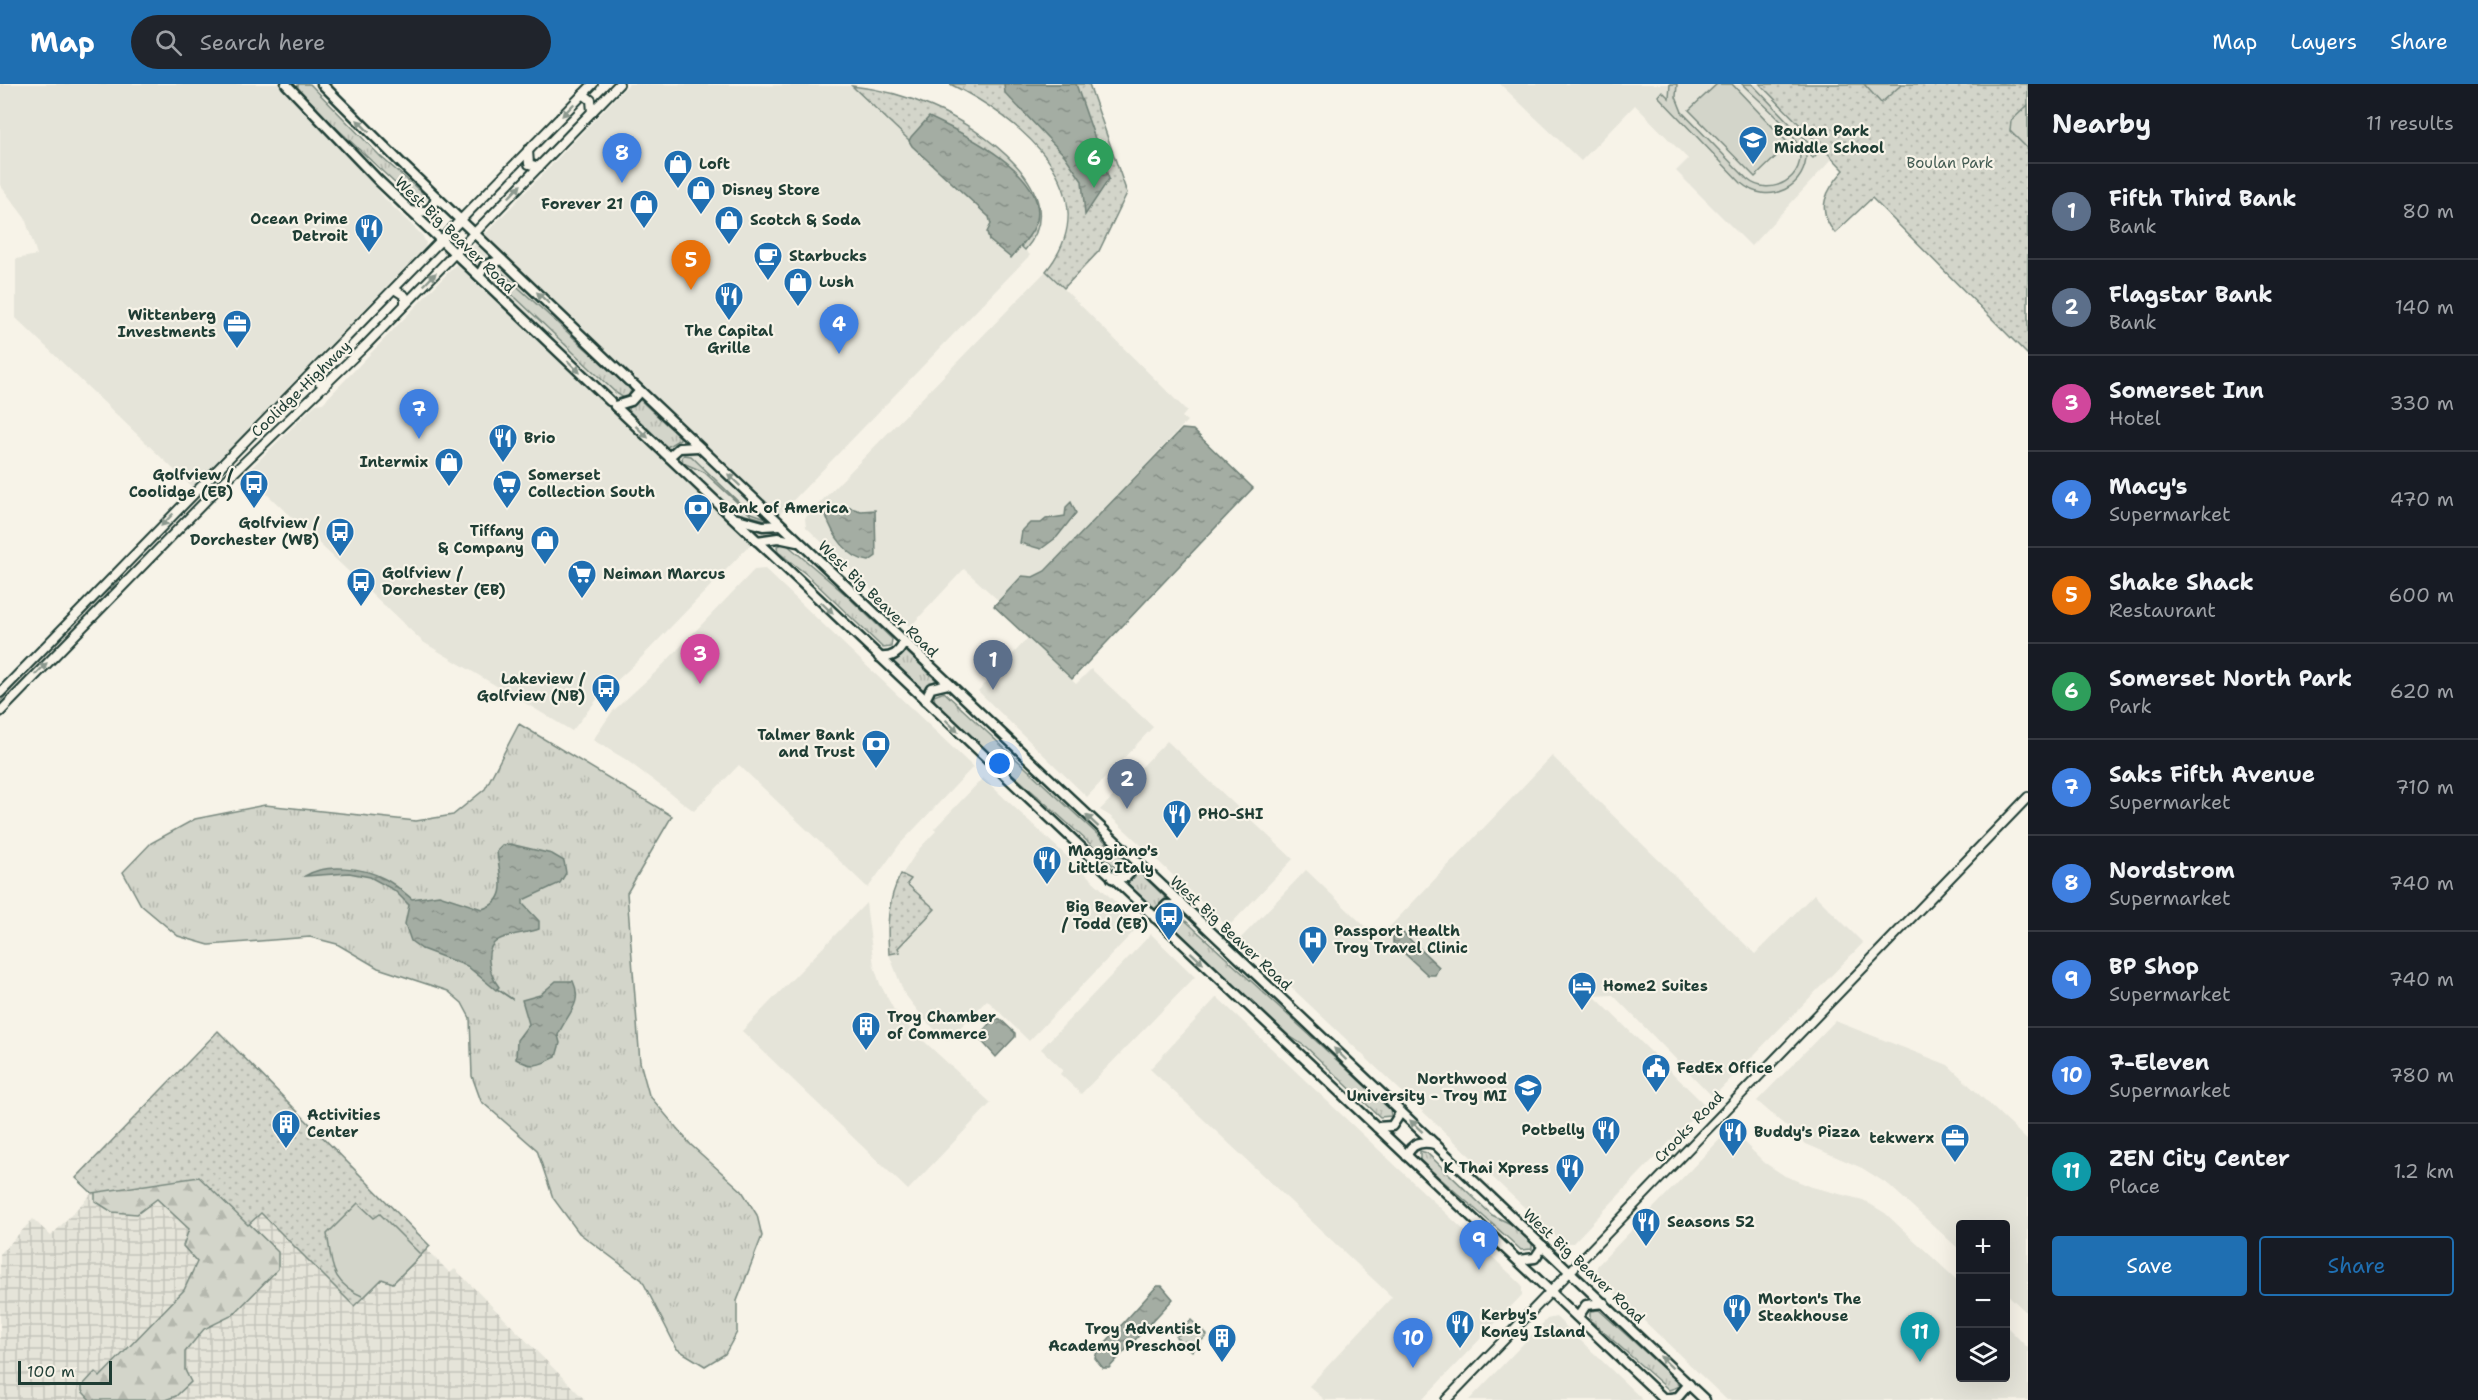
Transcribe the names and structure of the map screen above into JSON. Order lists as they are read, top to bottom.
{
  "streets": {
    "main road": ["West Big Beaver Road", "Coolidge Highway", "Crooks Road"]
  },
  "crossings": [
    ["West Big Beaver Road", "Coolidge Highway"],
    ["West Big Beaver Road", "Crooks Road"]
  ],
  "parks": ["Boulan Park"],
  "places": {
    "school or university": ["Boulan Park Middle School", "Northwood University - Troy MI"],
    "shop": [
      "Loft",
      "Disney Store",
      "Forever 21",
      "Scotch & Soda",
      "Lush",
      "Intermix",
      "Tiffany & Company"
    ],
    "restaurant": [
      "Ocean Prime Detroit",
      "The Capital Grille",
      "Brio",
      "PHO-SHI",
      "Maggiano's Little Italy",
      "Potbelly",
      "Buddy's Pizza",
      "K Thai Xpress",
      "Seasons 52",
      "Morton's The Steakhouse",
      "Kerby's Koney Island"
    ],
    "cafe": ["Starbucks"],
    "office": ["Wittenberg Investments", "tekwerx"],
    "bus stop": [
      "Golfview / Coolidge (EB)",
      "Golfview / Dorchester (WB)",
      "Golfview / Dorchester (EB)",
      "Lakeview / Golfview (NB)",
      "Big Beaver / Todd (EB)"
    ],
    "supermarket": ["Somerset Collection South", "Neiman Marcus"],
    "bank": ["Bank of America", "Talmer Bank and Trust"],
    "hospital": ["Passport Health Troy Travel Clinic"],
    "hotel": ["Home2 Suites"],
    "building": ["Troy Chamber of Commerce", "Activities Center", "Troy Adventist Academy Preschool"],
    "public building": ["FedEx Office"]
  },
  "scale_bar": "100 m",
  "page": {
    "header": "Map",
    "search": "Search here",
    "nav": ["Map", "Layers", "Share"],
    "heading": ["Nearby", "11 results"],
    "pins": [
      "8",
      "6",
      "5",
      "4",
      "7",
      "3",
      "1",
      "2",
      "9",
      "11",
      "10"
    ],
    "list": [
      {
        "mark": "1",
        "name": "Fifth Third Bank",
        "note": "Bank",
        "value": "80 m"
      },
      {
        "mark": "2",
        "name": "Flagstar Bank",
        "note": "Bank",
        "value": "140 m"
      },
      {
        "mark": "3",
        "name": "Somerset Inn",
        "note": "Hotel",
        "value": "330 m"
      },
      {
        "mark": "4",
        "name": "Macy's",
        "note": "Supermarket",
        "value": "470 m"
      },
      {
        "mark": "5",
        "name": "Shake Shack",
        "note": "Restaurant",
        "value": "600 m"
      },
      {
        "mark": "6",
        "name": "Somerset North Park",
        "note": "Park",
        "value": "620 m"
      },
      {
        "mark": "7",
        "name": "Saks Fifth Avenue",
        "note": "Supermarket",
        "value": "710 m"
      },
      {
        "mark": "8",
        "name": "Nordstrom",
        "note": "Supermarket",
        "value": "740 m"
      },
      {
        "mark": "9",
        "name": "BP Shop",
        "note": "Supermarket",
        "value": "740 m"
      },
      {
        "mark": "10",
        "name": "7-Eleven",
        "note": "Supermarket",
        "value": "780 m"
      },
      {
        "mark": "11",
        "name": "ZEN City Center",
        "note": "Place",
        "value": "1.2 km"
      }
    ],
    "buttons": ["Save", "Share"],
    "map_buttons": ["+", "−"],
    "scale": "100 m"
  }
}
